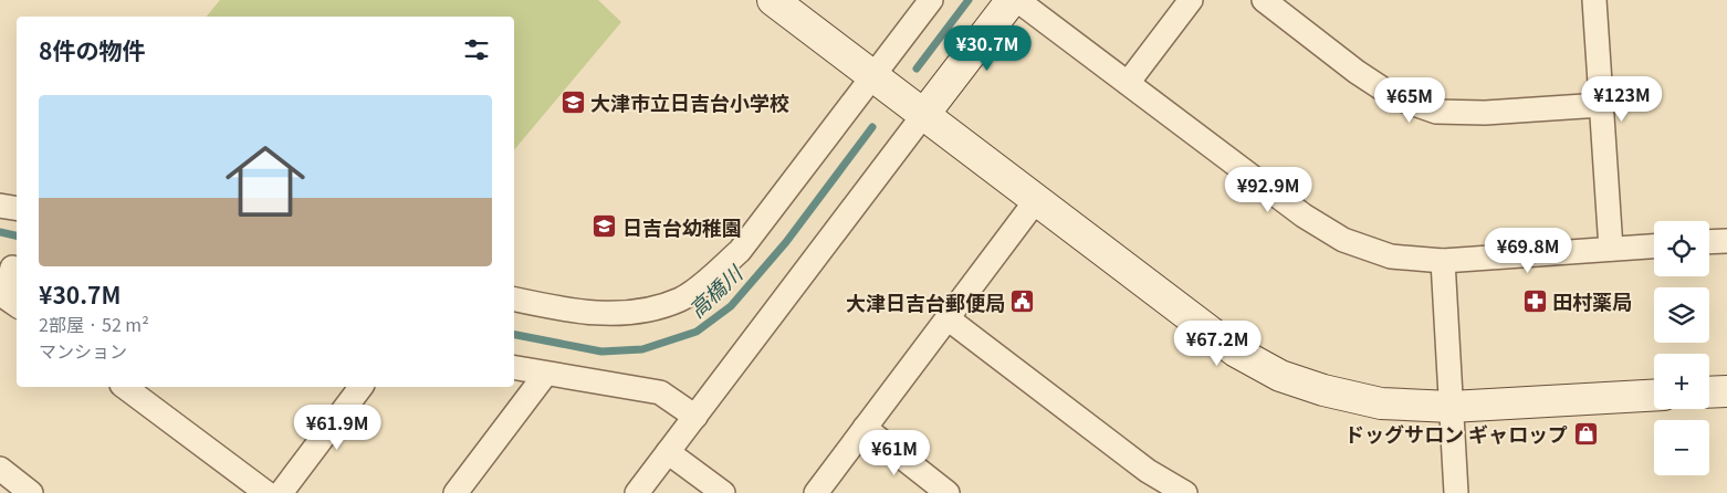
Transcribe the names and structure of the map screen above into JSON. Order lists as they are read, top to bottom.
{
  "water": ["高橋川"],
  "places": {
    "school or university": ["大津市立日吉台小学校", "日吉台幼稚園"],
    "pharmacy": ["田村薬局"],
    "public building": ["大津日吉台郵便局"],
    "shop": ["ドッグサロン ギャロップ"]
  },
  "page": {
    "heading": "8件の物件",
    "price": [
      "¥30.7M",
      "¥123M",
      "¥65M",
      "¥92.9M",
      "¥69.8M",
      "¥67.2M",
      "¥61.9M",
      "¥61M"
    ],
    "list": [
      {
        "name": "¥30.7M",
        "note": "2部屋 · 52 m² · マンション"
      }
    ],
    "map_buttons": ["+", "−"]
  }
}
